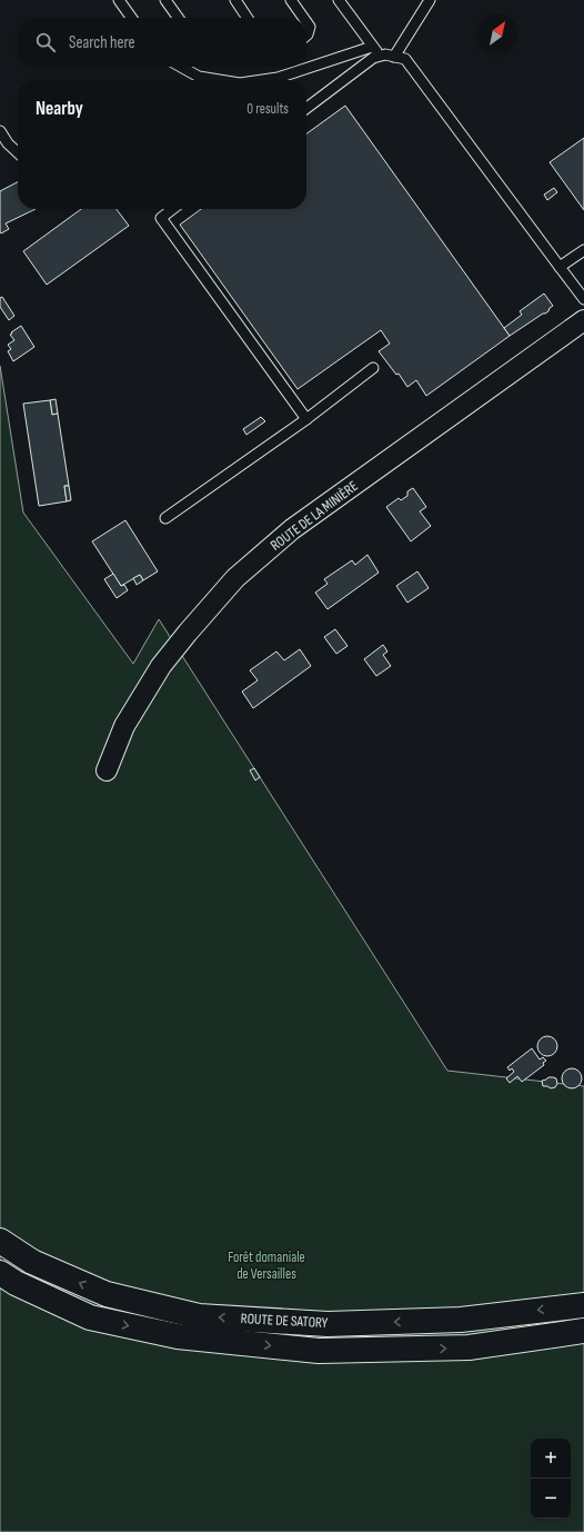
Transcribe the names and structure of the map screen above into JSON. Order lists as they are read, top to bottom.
{
  "streets": {
    "main road": ["ROUTE DE SATORY"],
    "street": ["ROUTE DE LA MINIÈRE"]
  },
  "parks": ["Forêt domaniale de Versailles"],
  "north": "top right",
  "page": {
    "search": "Search here",
    "heading": ["Nearby", "0 results"],
    "map_buttons": ["+", "−"]
  }
}
